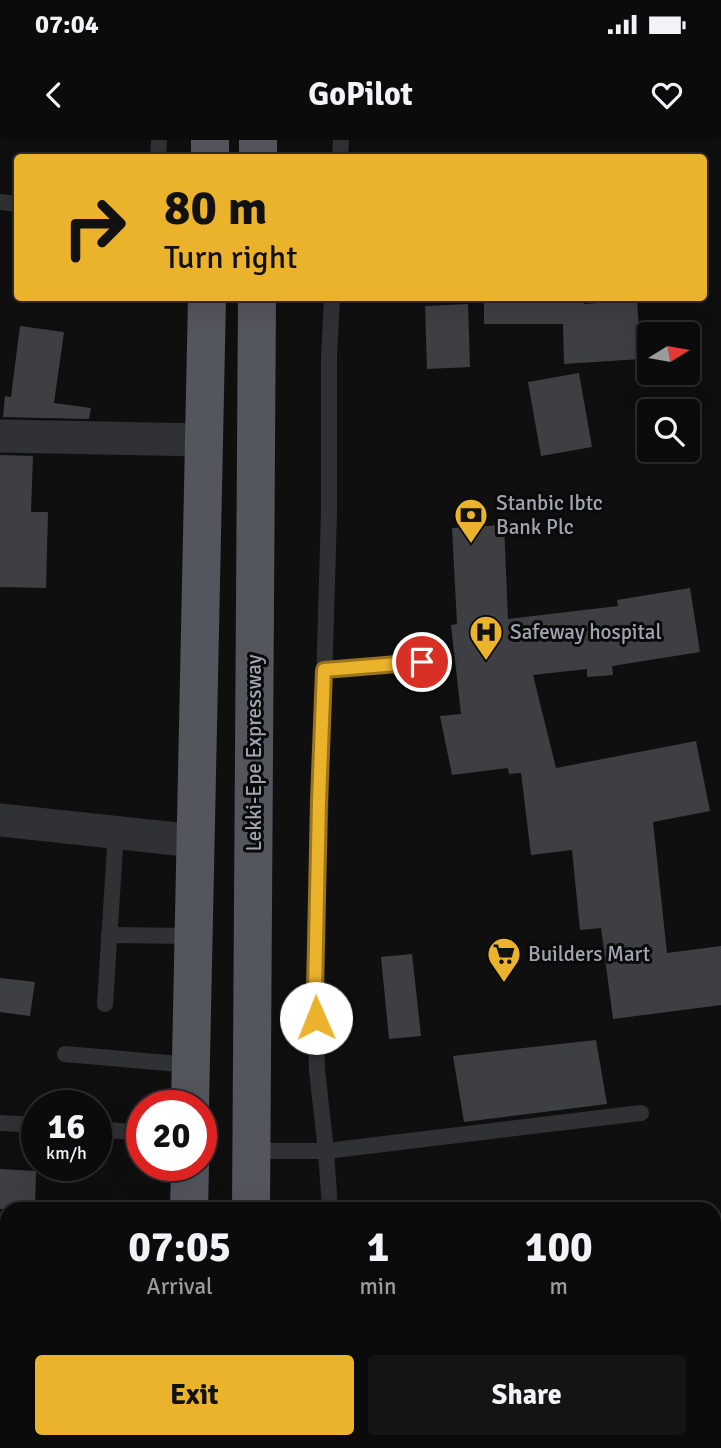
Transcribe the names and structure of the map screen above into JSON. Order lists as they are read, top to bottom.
{
  "streets": {
    "highway": ["Lekki-Epe Expressway"]
  },
  "places": {
    "bank": ["Stanbic Ibtc Bank Plc"],
    "hospital": ["Safeway hospital"],
    "supermarket": ["Builders Mart"]
  },
  "north": "right",
  "page": {
    "status": "07:04",
    "header": "GoPilot",
    "turn": ["80 m", "Turn right"],
    "speed": "16 km/h",
    "limit": "20",
    "eta": [
      "07:05",
      "Arrival",
      "1",
      "min",
      "100",
      "m"
    ],
    "buttons": ["Exit", "Share"]
  }
}
